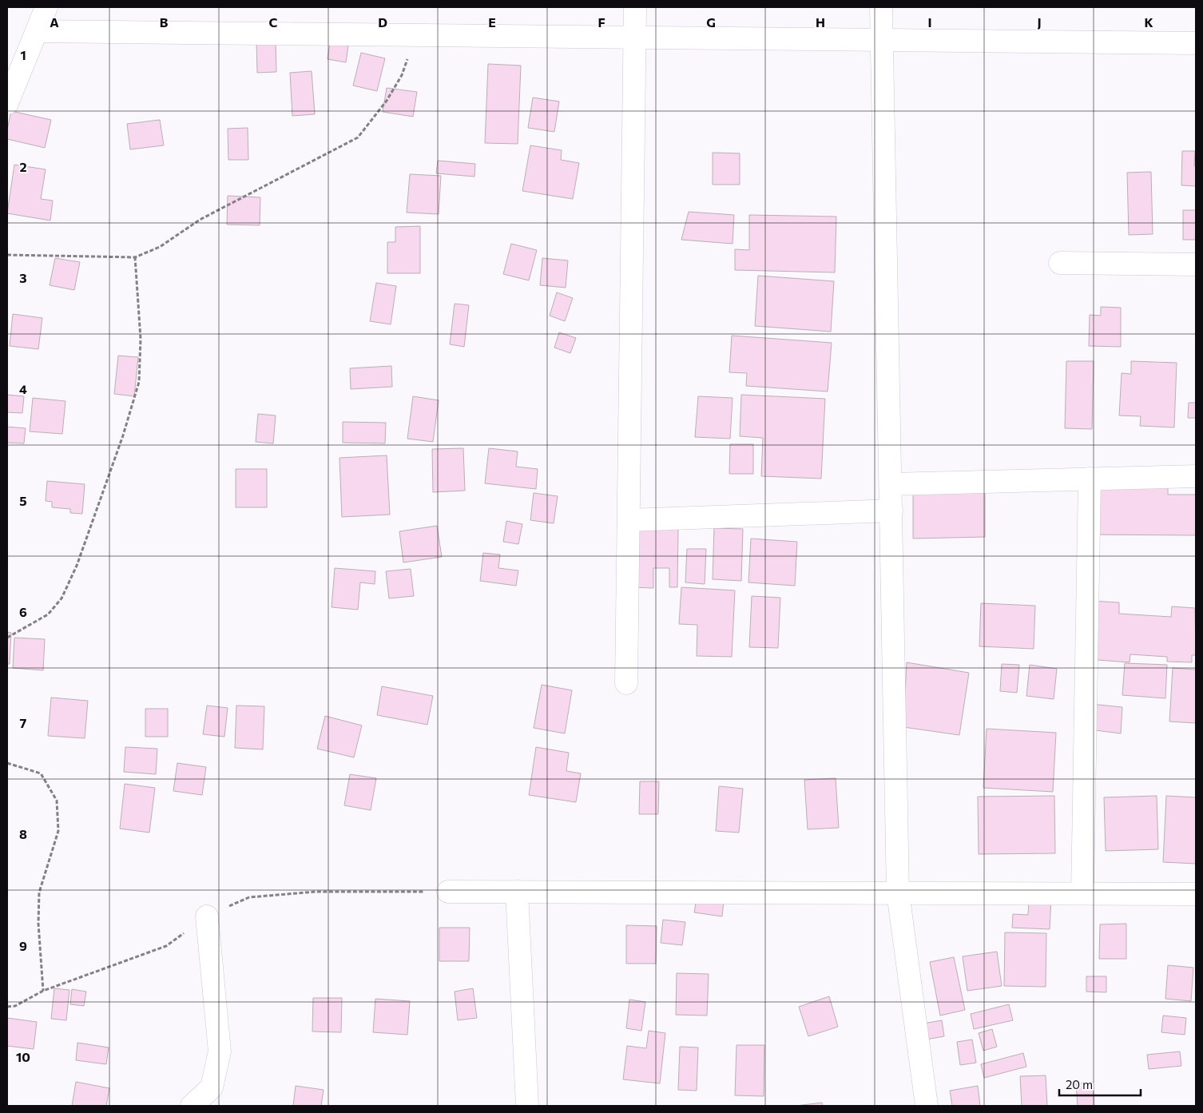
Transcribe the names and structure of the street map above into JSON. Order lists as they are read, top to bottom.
{
  "scale_bar": "20 m",
  "grid": {
    "columns": [
      "A",
      "B",
      "C",
      "D",
      "E",
      "F",
      "G",
      "H",
      "I",
      "J",
      "K"
    ],
    "rows": [
      "1",
      "2",
      "3",
      "4",
      "5",
      "6",
      "7",
      "8",
      "9",
      "10"
    ]
  }
}
